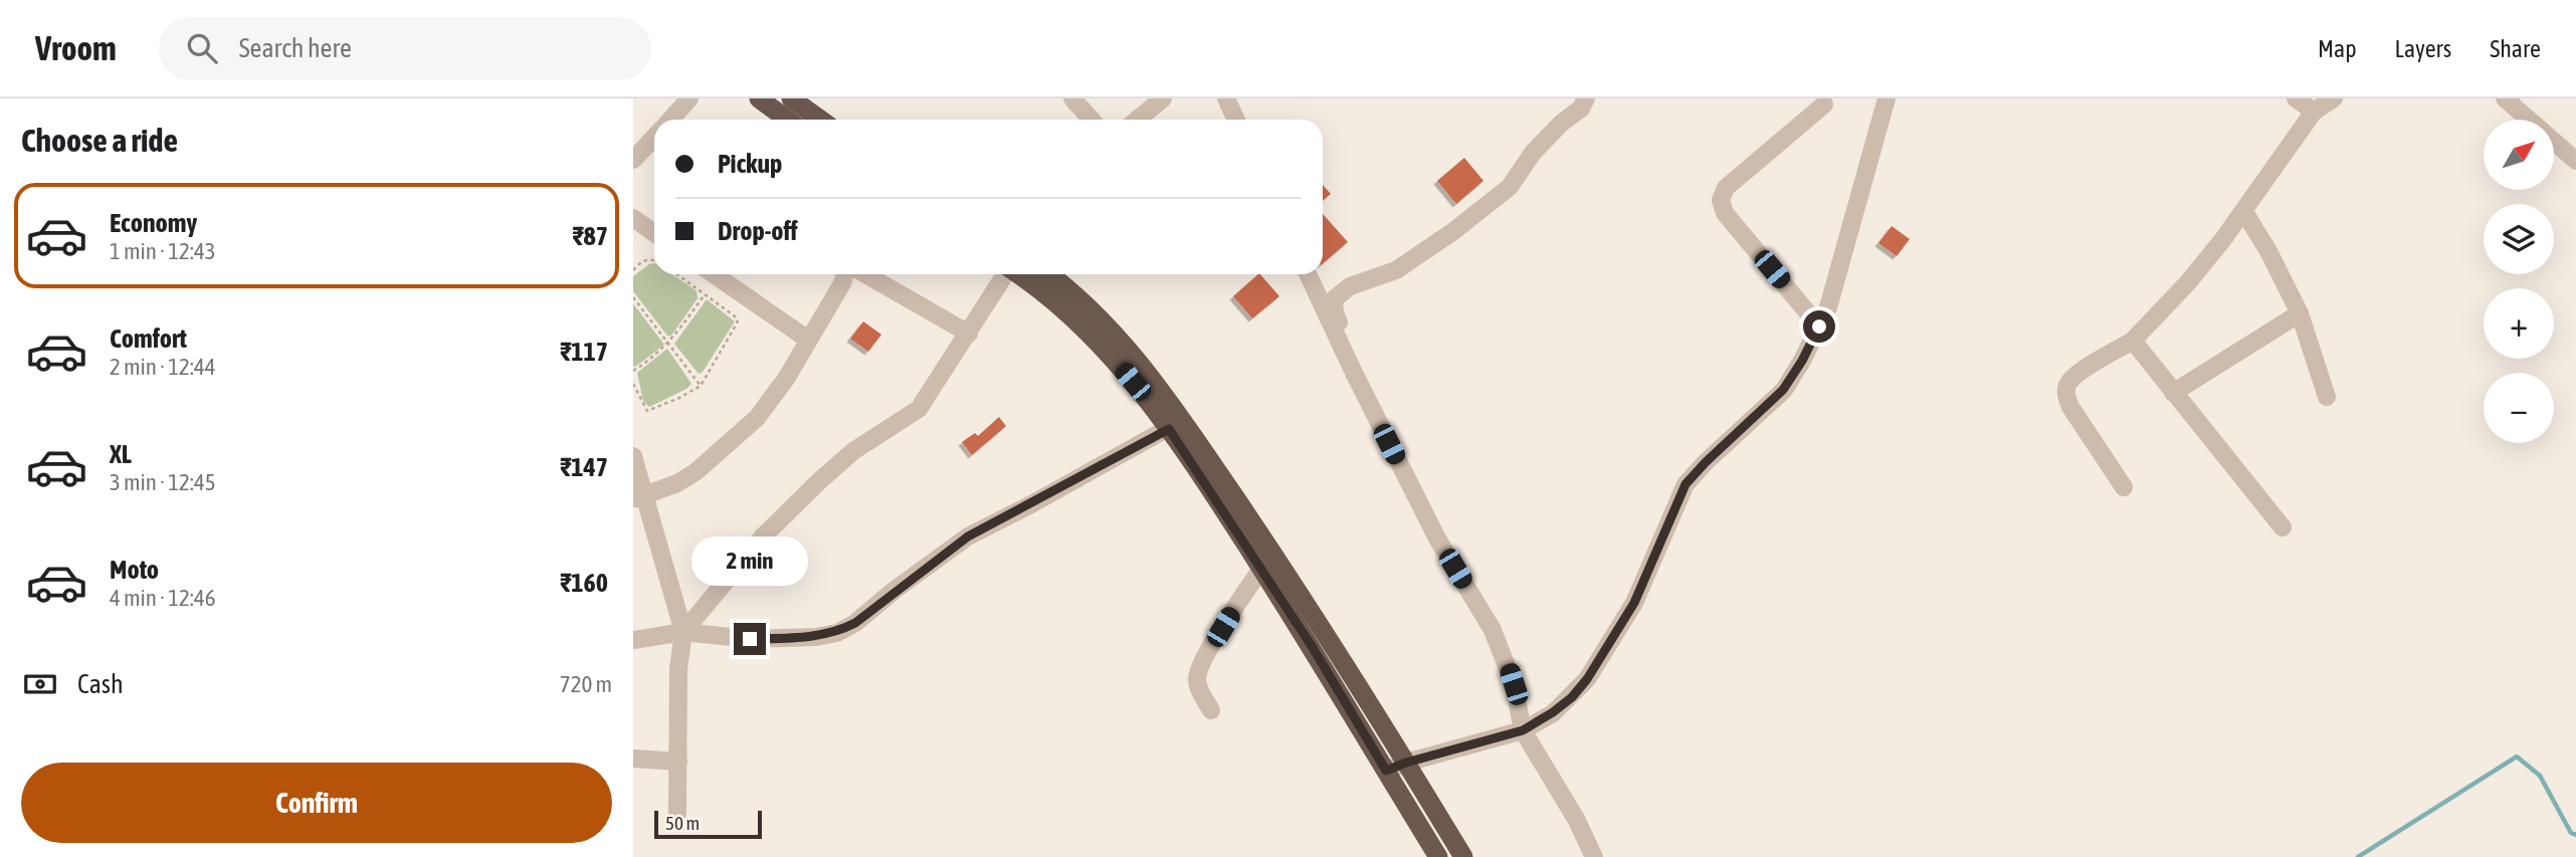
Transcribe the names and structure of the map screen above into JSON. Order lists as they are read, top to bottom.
{
  "scale_bar": "50 m",
  "north": "top right",
  "page": {
    "header": "Vroom",
    "search": "Search here",
    "nav": ["Map", "Layers", "Share"],
    "heading": "Choose a ride",
    "map_buttons": ["+", "−"],
    "banner": ["Pickup", "Drop-off"],
    "list": [
      {
        "name": "Economy",
        "note": "1 min · 12:43",
        "value": "₹87"
      },
      {
        "name": "Comfort",
        "note": "2 min · 12:44",
        "value": "₹117"
      },
      {
        "name": "XL",
        "note": "3 min · 12:45",
        "value": "₹147"
      },
      {
        "name": "Moto",
        "note": "4 min · 12:46",
        "value": "₹160"
      }
    ],
    "bubble": "2 min",
    "pay": ["Cash", "720 m"],
    "buttons": "Confirm",
    "scale": "50 m"
  }
}
